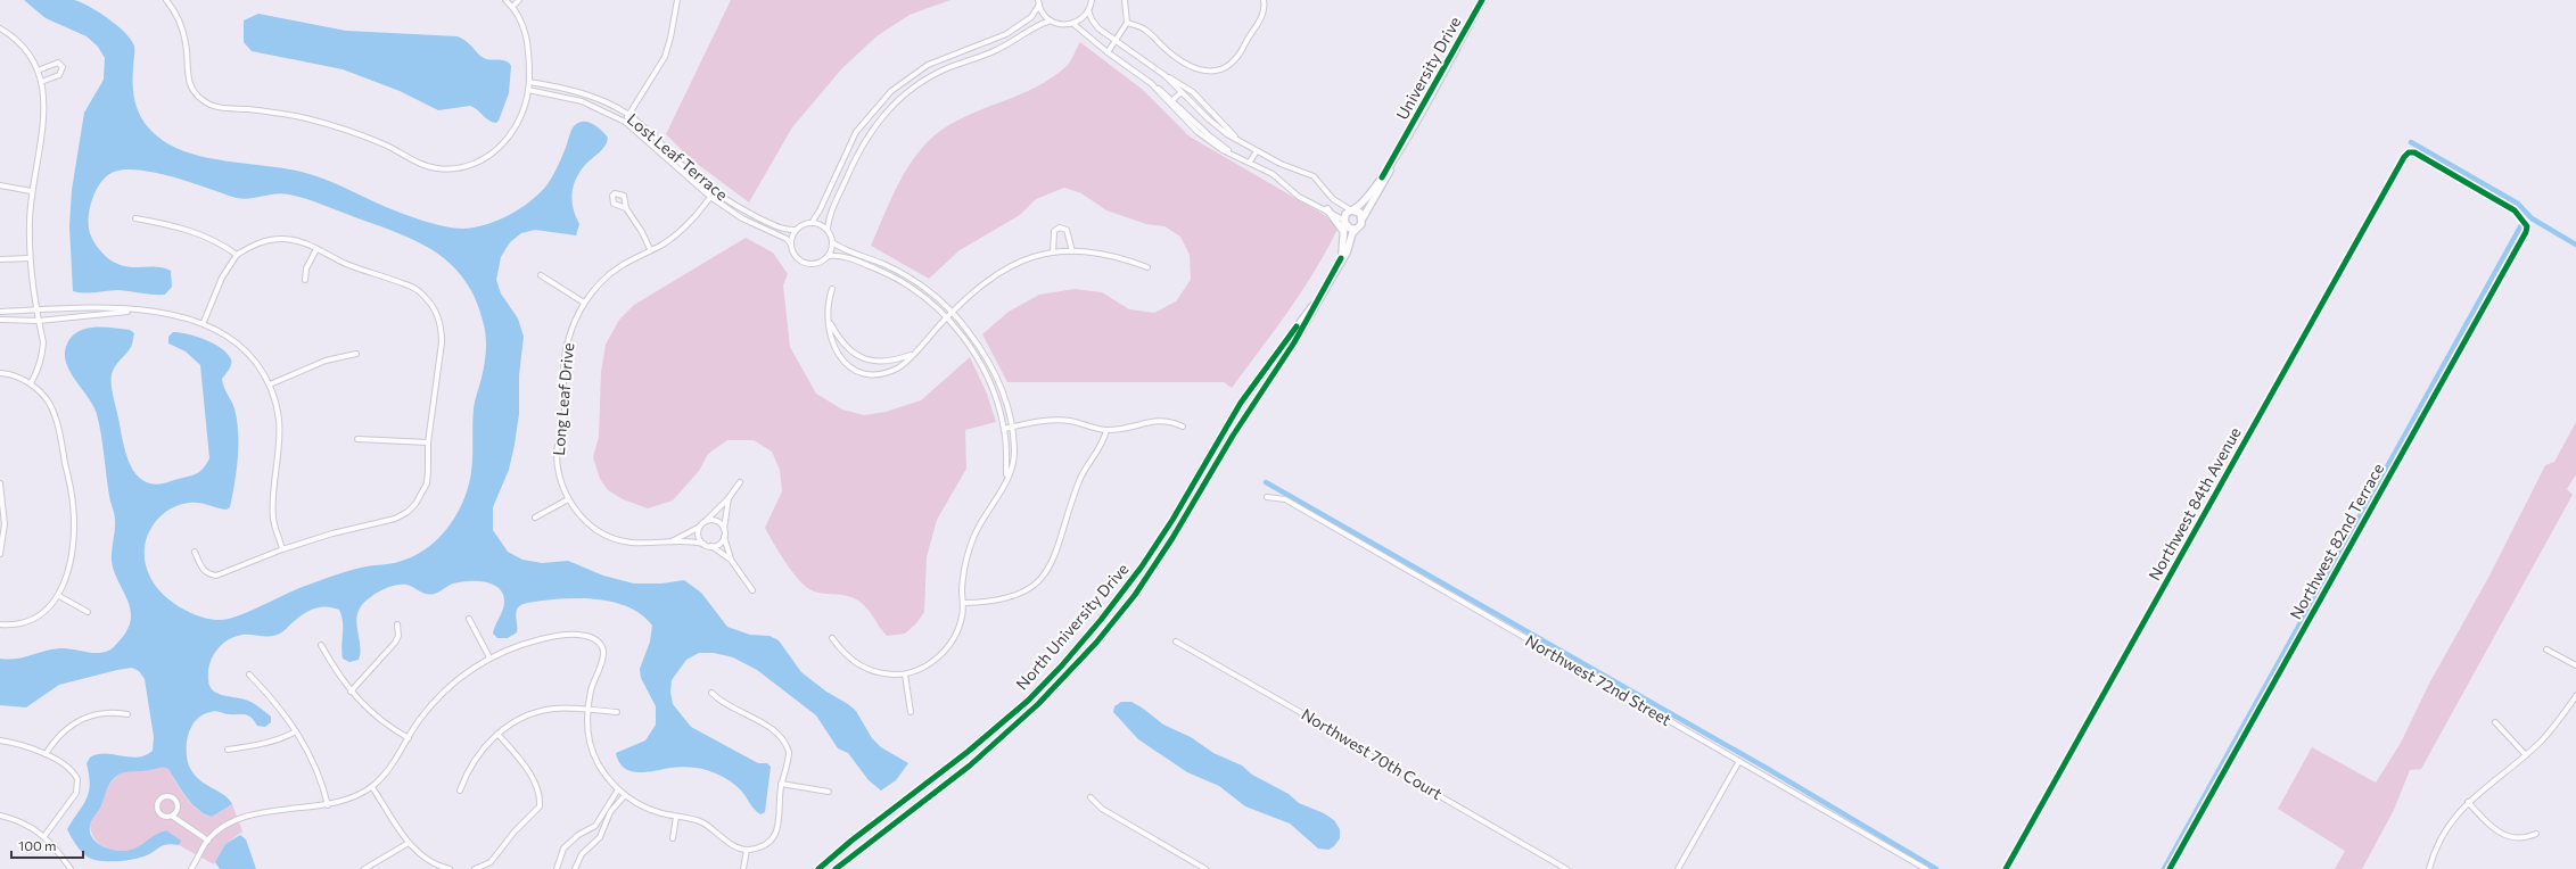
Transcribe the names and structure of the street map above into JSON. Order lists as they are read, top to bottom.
{
  "streets": {
    "main road": ["University Drive", "North University Drive"],
    "street": [
      "Lost Leaf Terrace",
      "Long Leaf Drive",
      "Northwest 84th Avenue",
      "Northwest 82nd Terrace",
      "Northwest 72nd Street",
      "Northwest 70th Court"
    ]
  },
  "crossings": [
    ["Lost Leaf Terrace", "Long Leaf Drive"],
    ["Northwest 84th Avenue", "Northwest 82nd Terrace"]
  ],
  "scale_bar": "100 m"
}
